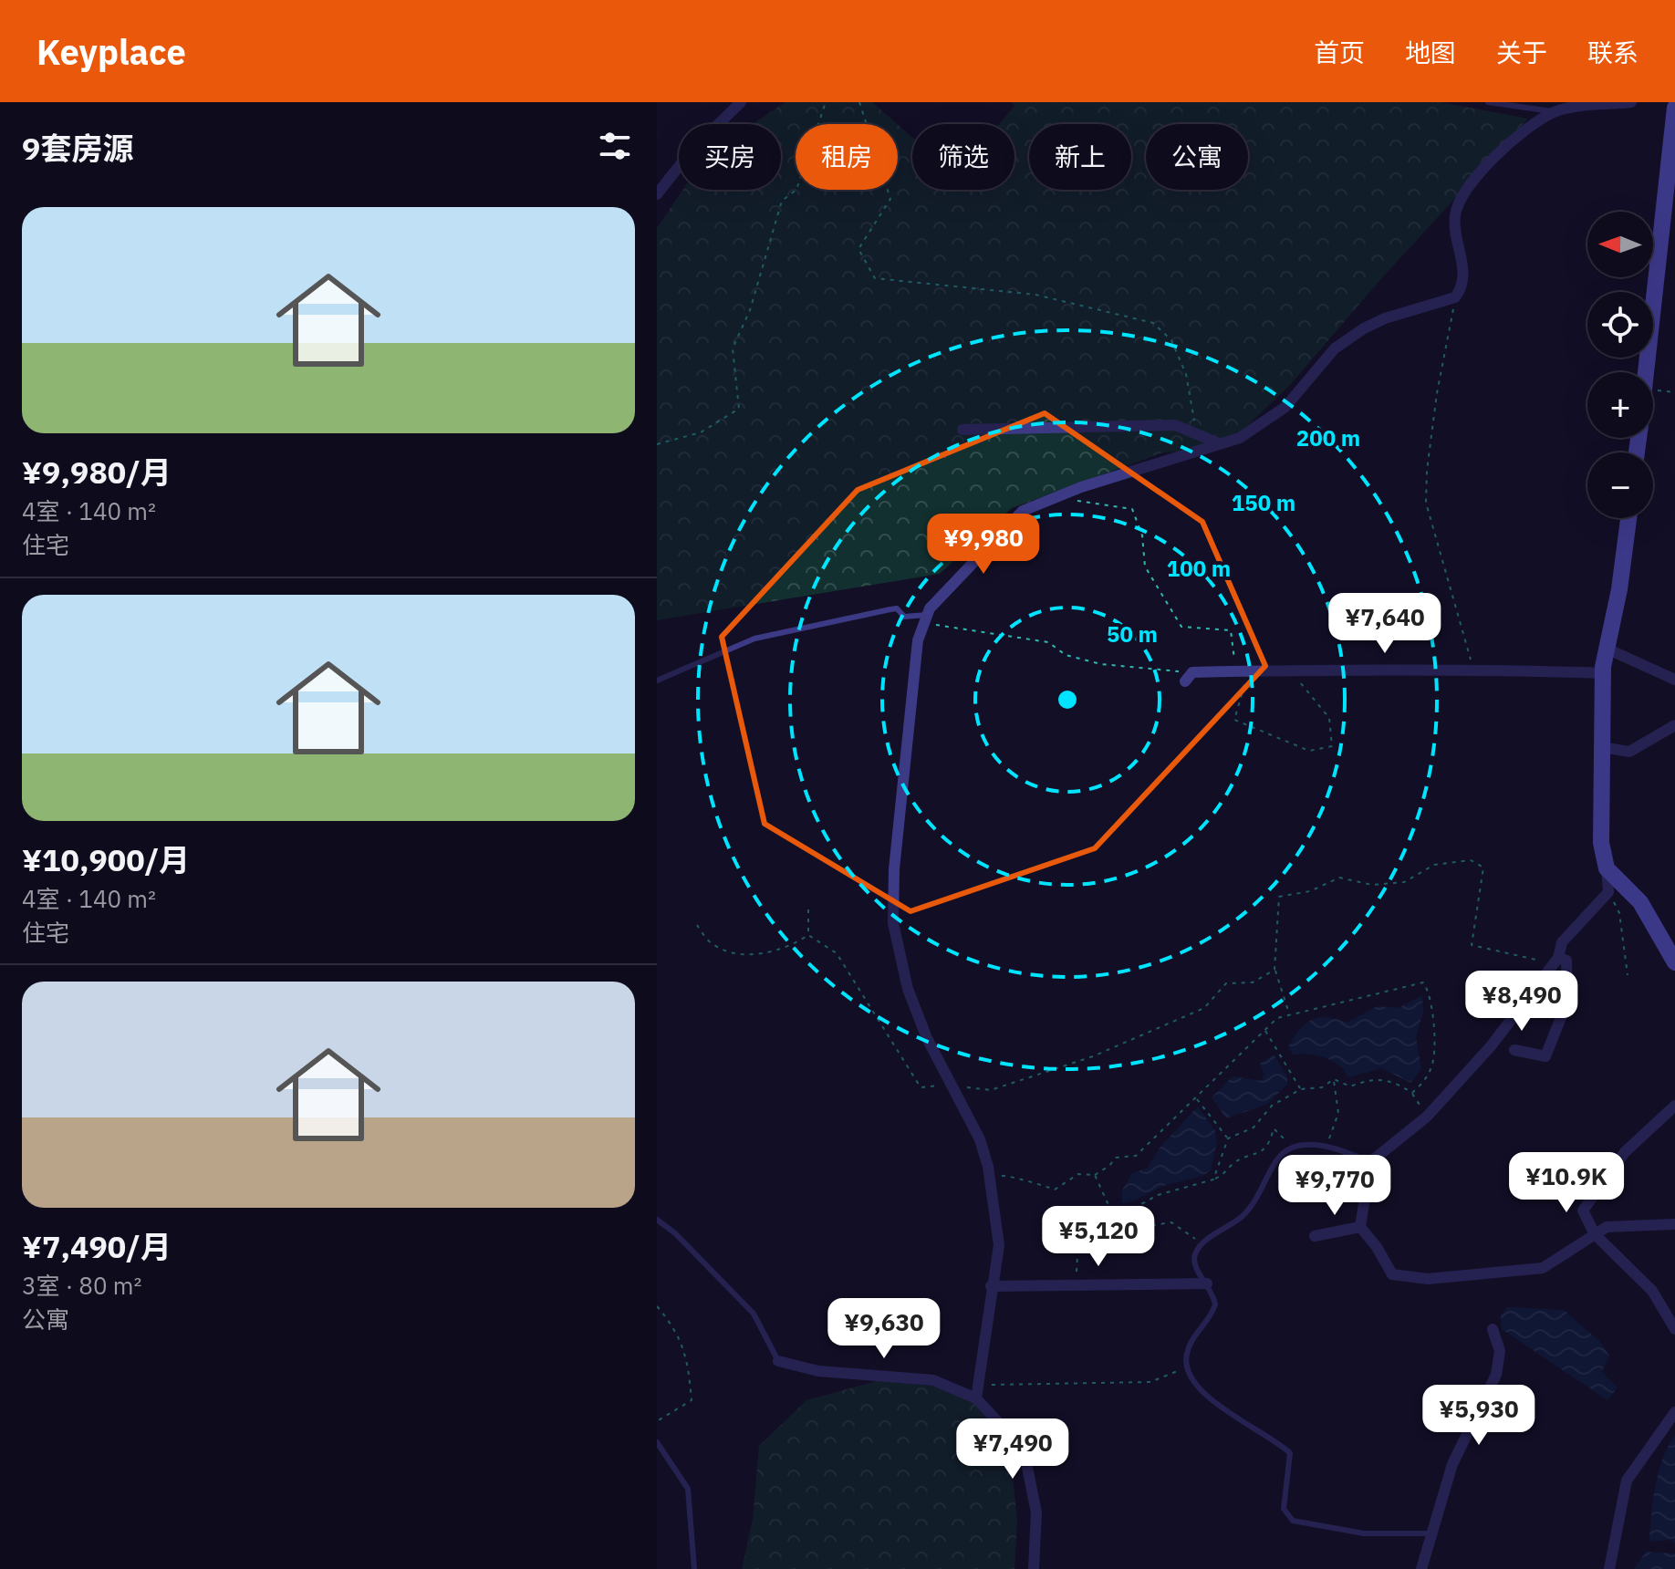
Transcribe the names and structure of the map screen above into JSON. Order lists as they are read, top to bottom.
{
  "north": "left",
  "page": {
    "header": "Keyplace",
    "nav": [
      "首页",
      "地图",
      "关于",
      "联系"
    ],
    "heading": "9套房源",
    "chip": [
      "买房",
      "租房",
      "筛选",
      "新上",
      "公寓"
    ],
    "list": [
      {
        "name": "¥9,980/月",
        "note": "4室 · 140 m² · 住宅"
      },
      {
        "name": "¥10,900/月",
        "note": "4室 · 140 m² · 住宅"
      },
      {
        "name": "¥7,490/月",
        "note": "3室 · 80 m² · 公寓"
      }
    ],
    "map_buttons": ["+", "−"],
    "price": [
      "¥9,980",
      "¥7,640",
      "¥8,490",
      "¥10.9K",
      "¥9,770",
      "¥5,120",
      "¥9,630",
      "¥5,930",
      "¥7,490"
    ]
  },
  "rings": [
    "200 m",
    "150 m",
    "100 m",
    "50 m"
  ]
}
